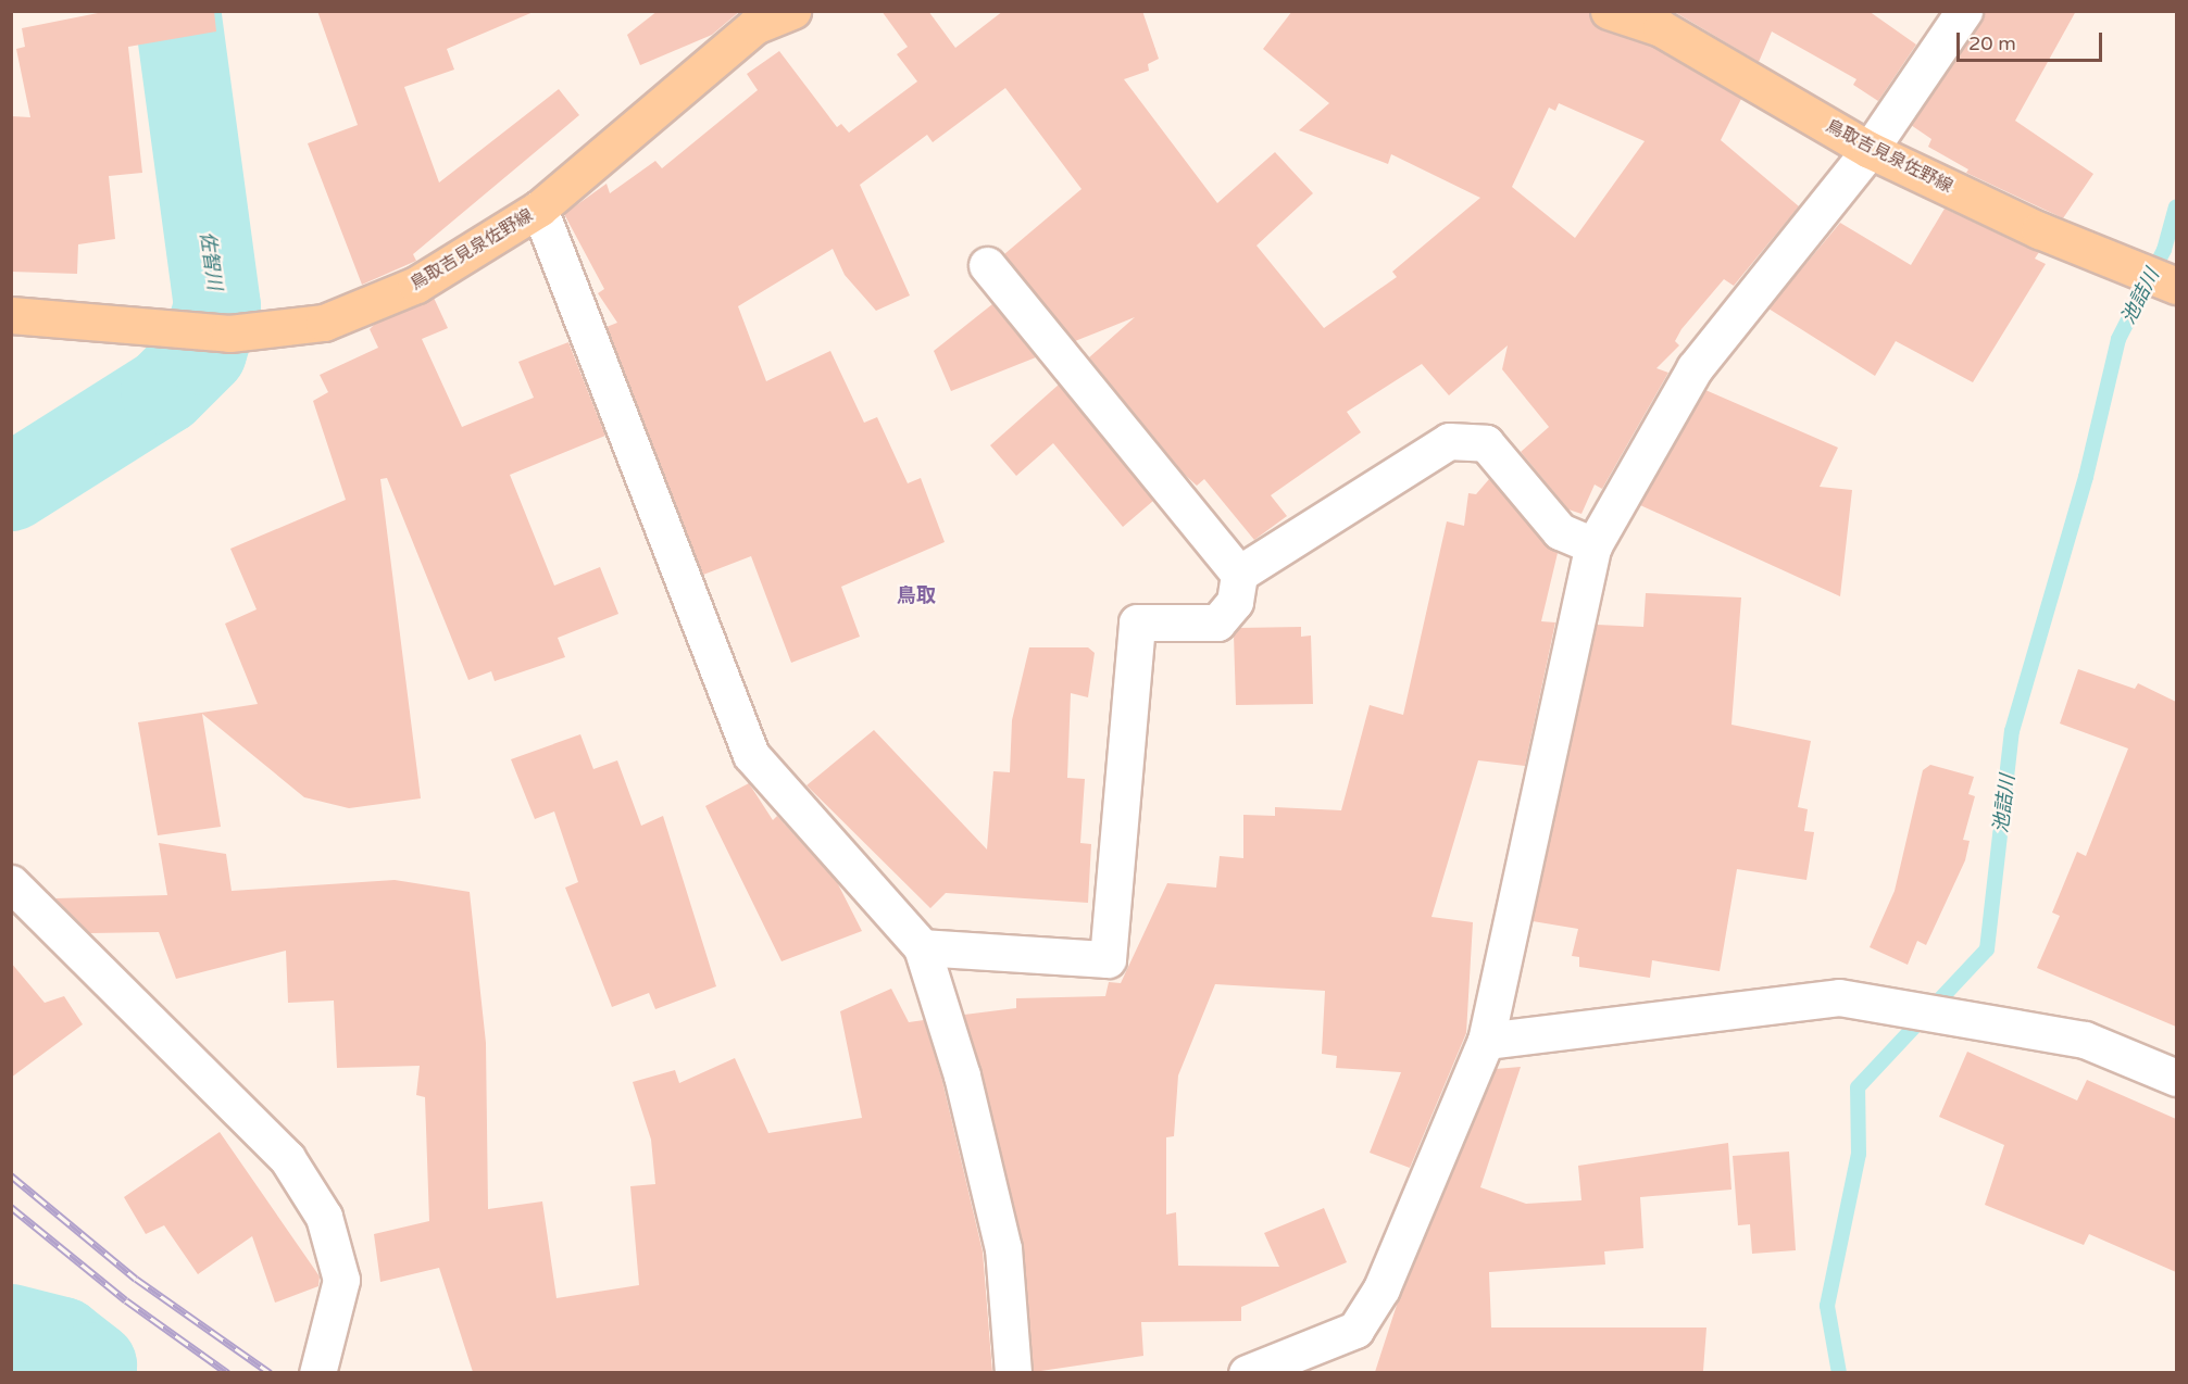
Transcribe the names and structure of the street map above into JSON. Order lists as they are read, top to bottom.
{
  "streets": {
    "main road": ["鳥取吉見泉佐野線"]
  },
  "districts": ["鳥取"],
  "water": ["佐智川", "池詰川"],
  "scale_bar": "20 m"
}
